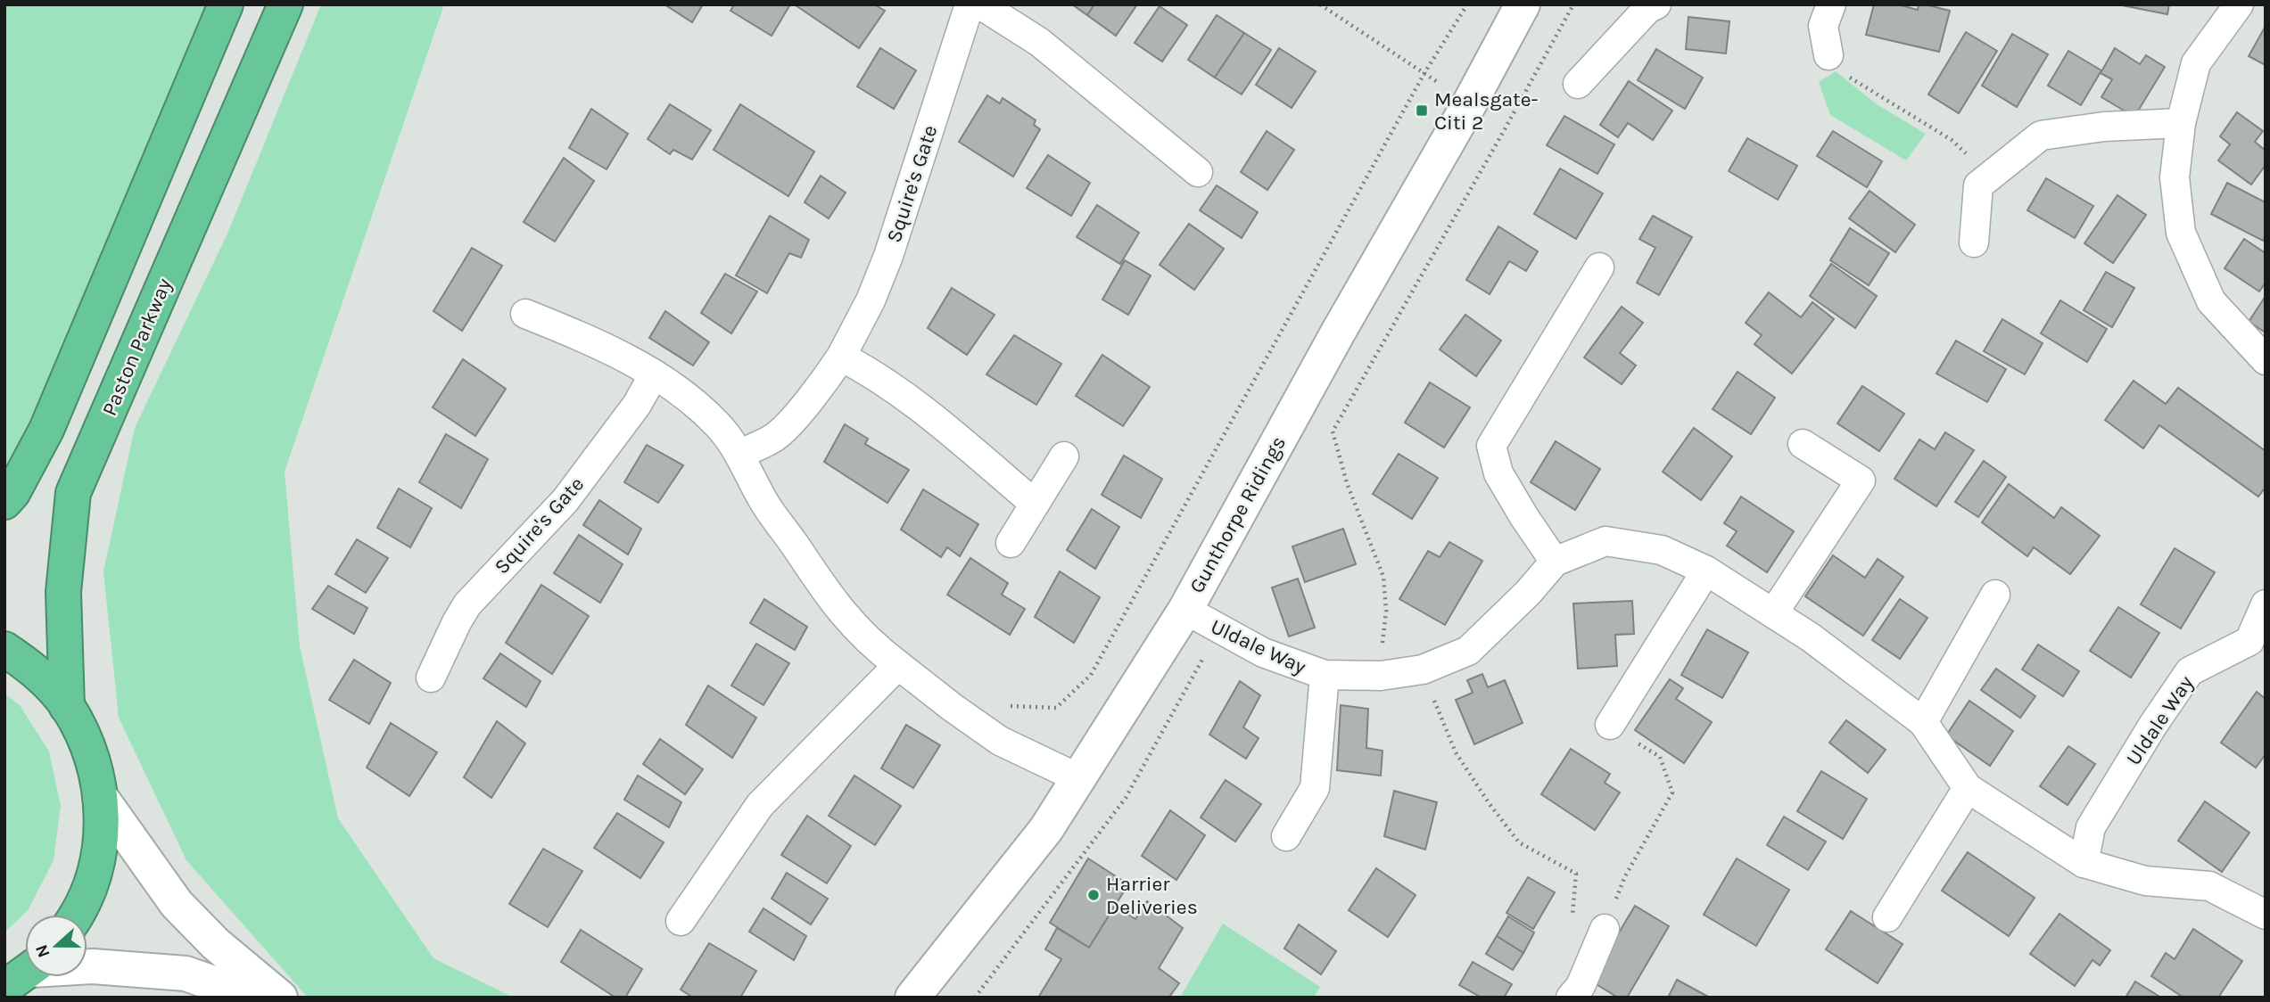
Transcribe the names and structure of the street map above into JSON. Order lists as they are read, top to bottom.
{
  "streets": {
    "highway": ["Paston Parkway"],
    "street": ["Squire's Gate", "Gunthorpe Ridings", "Uldale Way"]
  },
  "crossings": [
    ["Gunthorpe Ridings", "Uldale Way"]
  ],
  "places": {
    "transit": ["Mealsgate- Citi 2"],
    "other": ["Harrier Deliveries"]
  },
  "north": "left"
}
